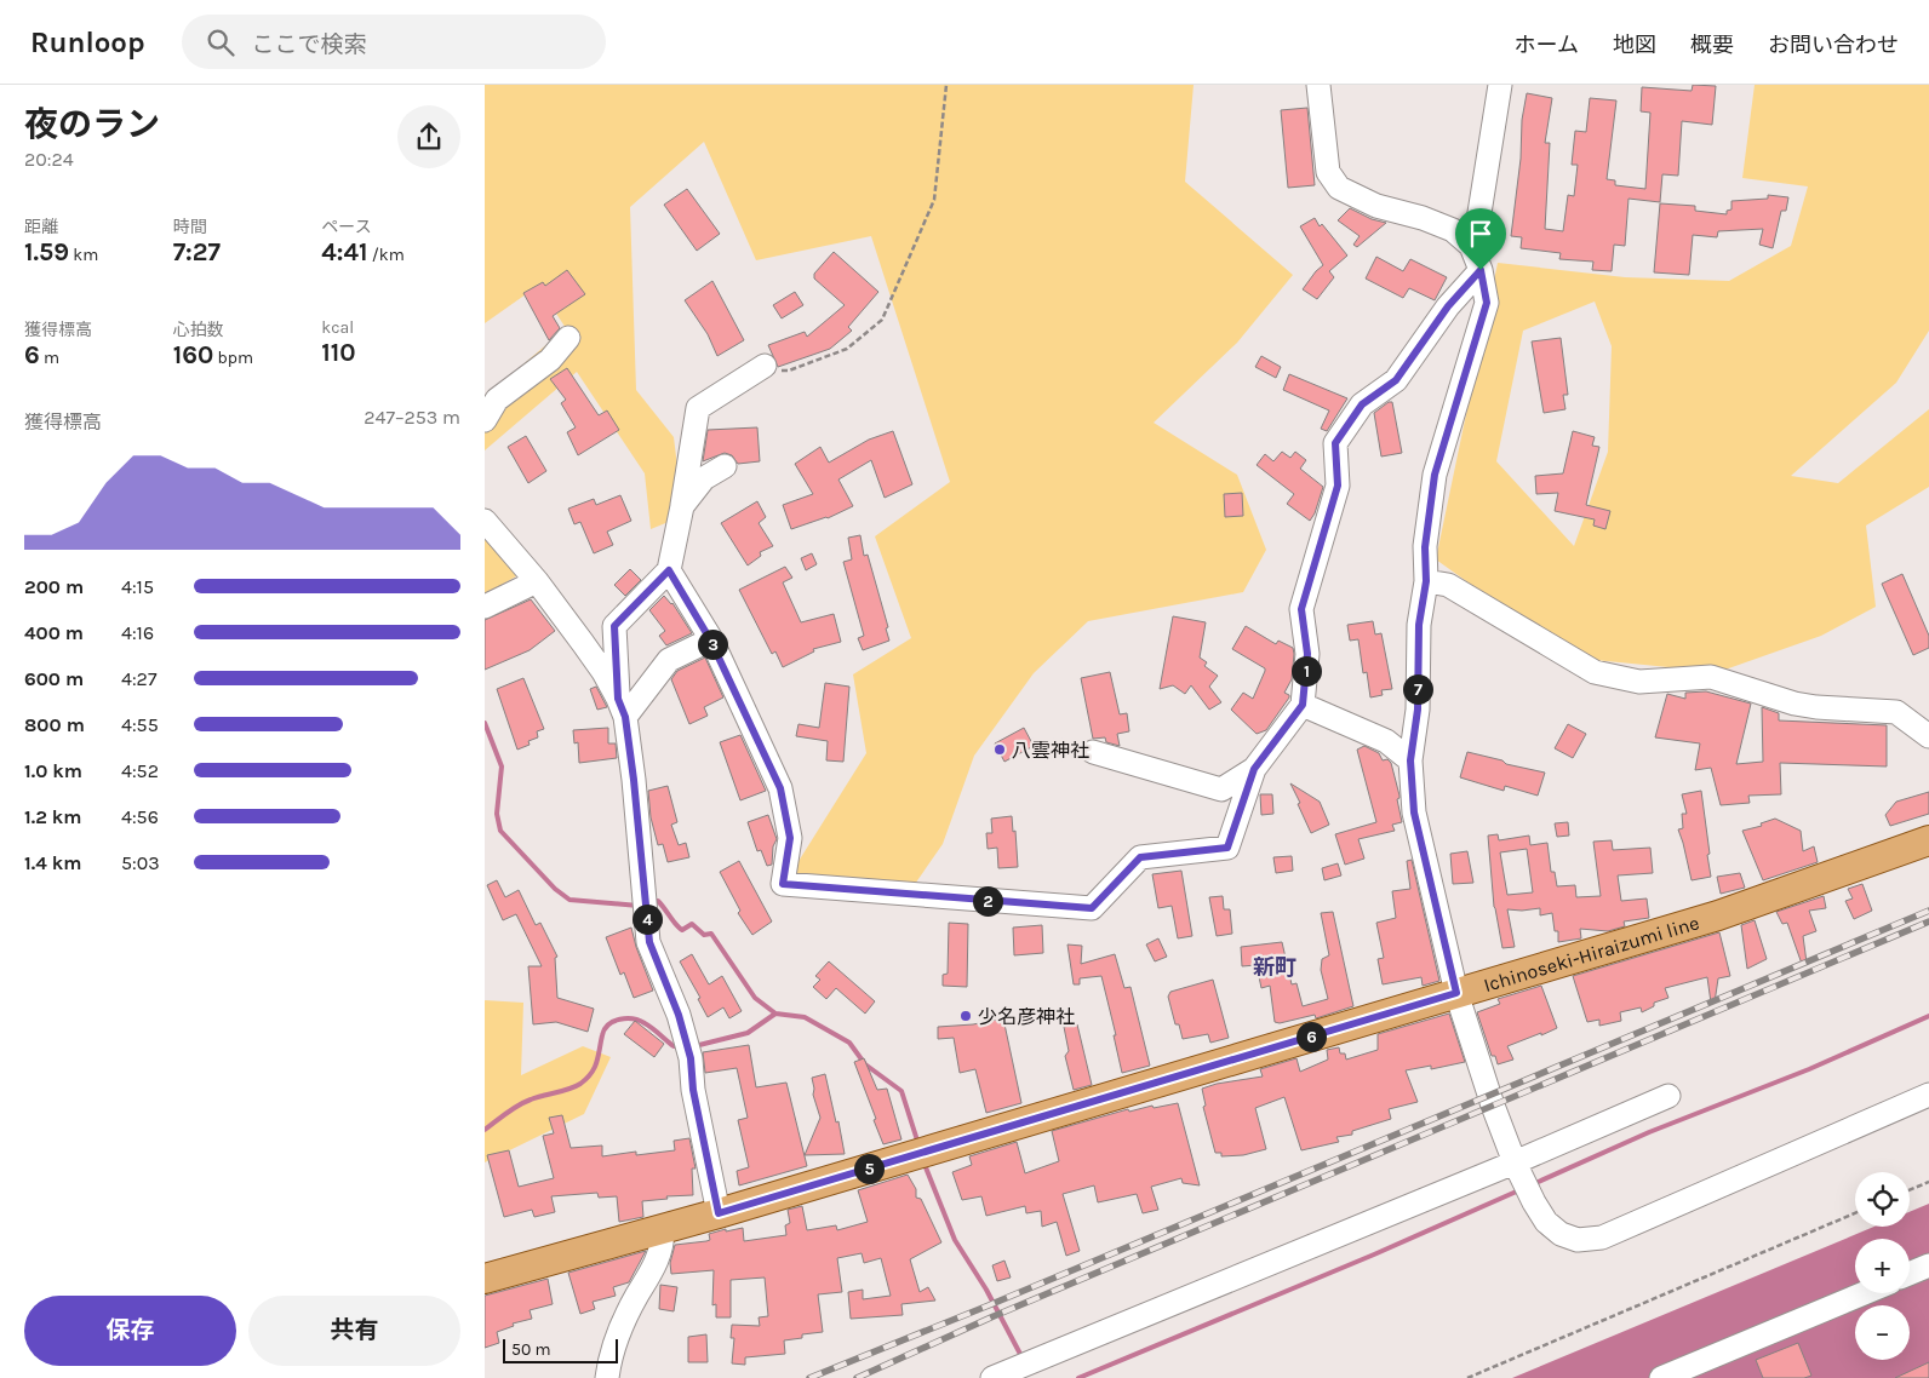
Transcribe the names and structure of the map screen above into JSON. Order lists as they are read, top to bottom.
{
  "streets": {
    "main road": ["Ichinoseki-Hiraizumi line"]
  },
  "districts": ["新町"],
  "places": ["八雲神社", "少名彦神社"],
  "scale_bar": "50 m",
  "page": {
    "header": "Runloop",
    "search": "ここで検索",
    "nav": [
      "ホーム",
      "地図",
      "概要",
      "お問い合わせ"
    ],
    "heading": ["夜のラン", "20:24"],
    "stats": [
      ["距離", "1.59 km"],
      ["時間", "7:27"],
      ["ペース", "4:41 /km"],
      ["獲得標高", "6 m"],
      ["心拍数", "160 bpm"],
      ["kcal", "110"]
    ],
    "chart": ["獲得標高", "247–253 m"],
    "list": [
      {
        "name": "200 m",
        "note": "4:15"
      },
      {
        "name": "400 m",
        "note": "4:16"
      },
      {
        "name": "600 m",
        "note": "4:27"
      },
      {
        "name": "800 m",
        "note": "4:55"
      },
      {
        "name": "1.0 km",
        "note": "4:52"
      },
      {
        "name": "1.2 km",
        "note": "4:56"
      },
      {
        "name": "1.4 km",
        "note": "5:03"
      }
    ],
    "pins": [
      "3",
      "1",
      "7",
      "2",
      "4",
      "6",
      "5"
    ],
    "map_buttons": ["+", "−"],
    "buttons": ["保存", "共有"],
    "scale": "50 m"
  }
}
